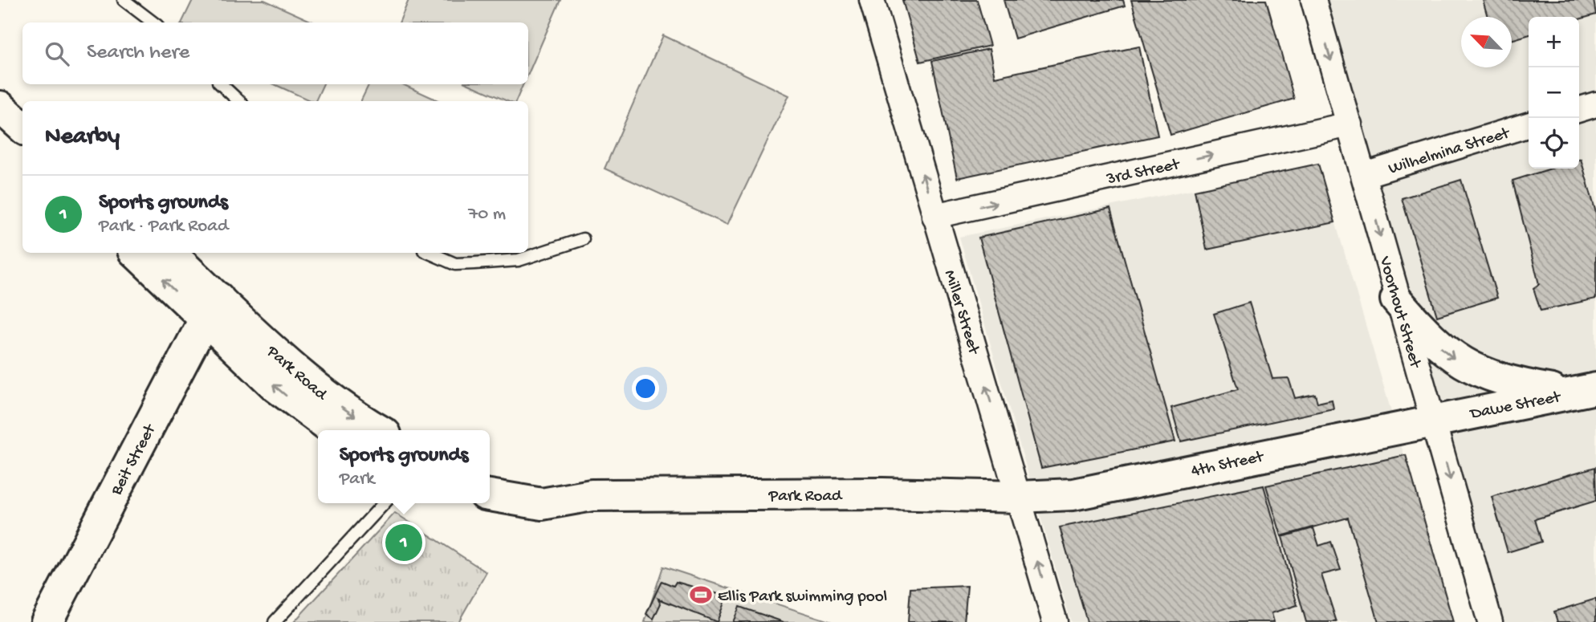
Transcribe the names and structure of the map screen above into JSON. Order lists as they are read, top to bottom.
{
  "streets": {
    "street": [
      "Wilhelmina Street",
      "3rd Street",
      "Miller Street",
      "Voorhout Street",
      "Park Road",
      "Dawe Street",
      "Beit Street",
      "4th Street"
    ]
  },
  "crossings": [
    ["Wilhelmina Street", "Voorhout Street"],
    ["3rd Street", "Miller Street"],
    ["3rd Street", "Voorhout Street"],
    ["Miller Street", "Park Road"],
    ["Miller Street", "4th Street"],
    ["Voorhout Street", "Dawe Street"],
    ["Voorhout Street", "4th Street"],
    ["Park Road", "Beit Street"],
    ["Park Road", "4th Street"],
    ["Dawe Street", "4th Street"]
  ],
  "one_way": ["3rd Street", "Miller Street", "Voorhout Street"],
  "places": {
    "sports": ["Ellis Park swimming pool"]
  },
  "north": "top left",
  "page": {
    "map_buttons": ["+", "−"],
    "search": "Search here",
    "heading": "Nearby",
    "list": [
      {
        "mark": "1",
        "name": "Sports grounds",
        "note": "Park · Park Road",
        "value": "70 m"
      }
    ],
    "popup": ["Sports grounds", "Park"],
    "pins": "1"
  }
}
